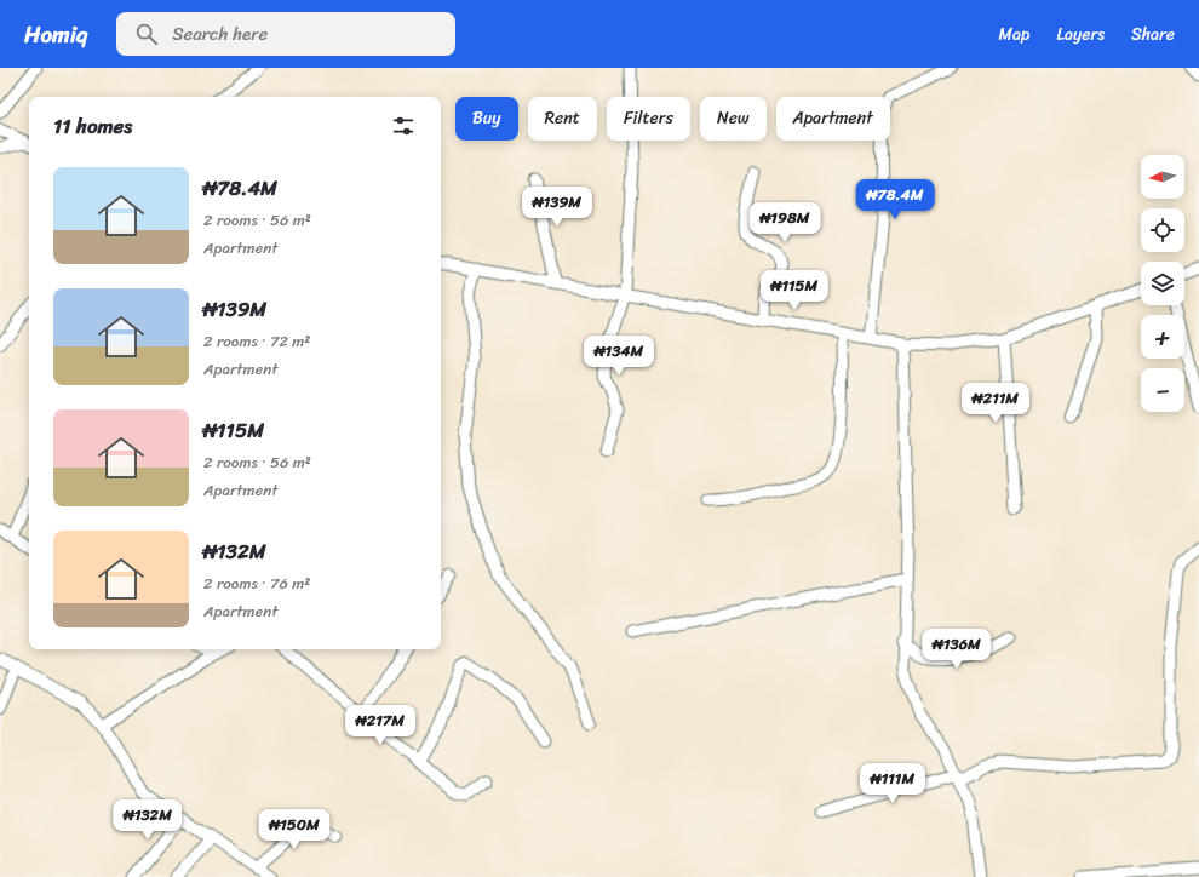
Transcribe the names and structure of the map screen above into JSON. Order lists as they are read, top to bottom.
{
  "north": "left",
  "page": {
    "header": "Homiq",
    "search": "Search here",
    "nav": ["Map", "Layers", "Share"],
    "chip": [
      "Buy",
      "Rent",
      "Filters",
      "New",
      "Apartment"
    ],
    "heading": "11 homes",
    "map_buttons": ["+", "−"],
    "list": [
      {
        "name": "₦78.4M",
        "note": "2 rooms · 56 m² · Apartment"
      },
      {
        "name": "₦139M",
        "note": "2 rooms · 72 m² · Apartment"
      },
      {
        "name": "₦115M",
        "note": "2 rooms · 56 m² · Apartment"
      },
      {
        "name": "₦132M",
        "note": "2 rooms · 76 m² · Apartment"
      }
    ],
    "price": [
      "₦78.4M",
      "₦139M",
      "₦198M",
      "₦115M",
      "₦134M",
      "₦211M",
      "₦136M",
      "₦217M",
      "₦111M",
      "₦132M",
      "₦150M"
    ]
  }
}
